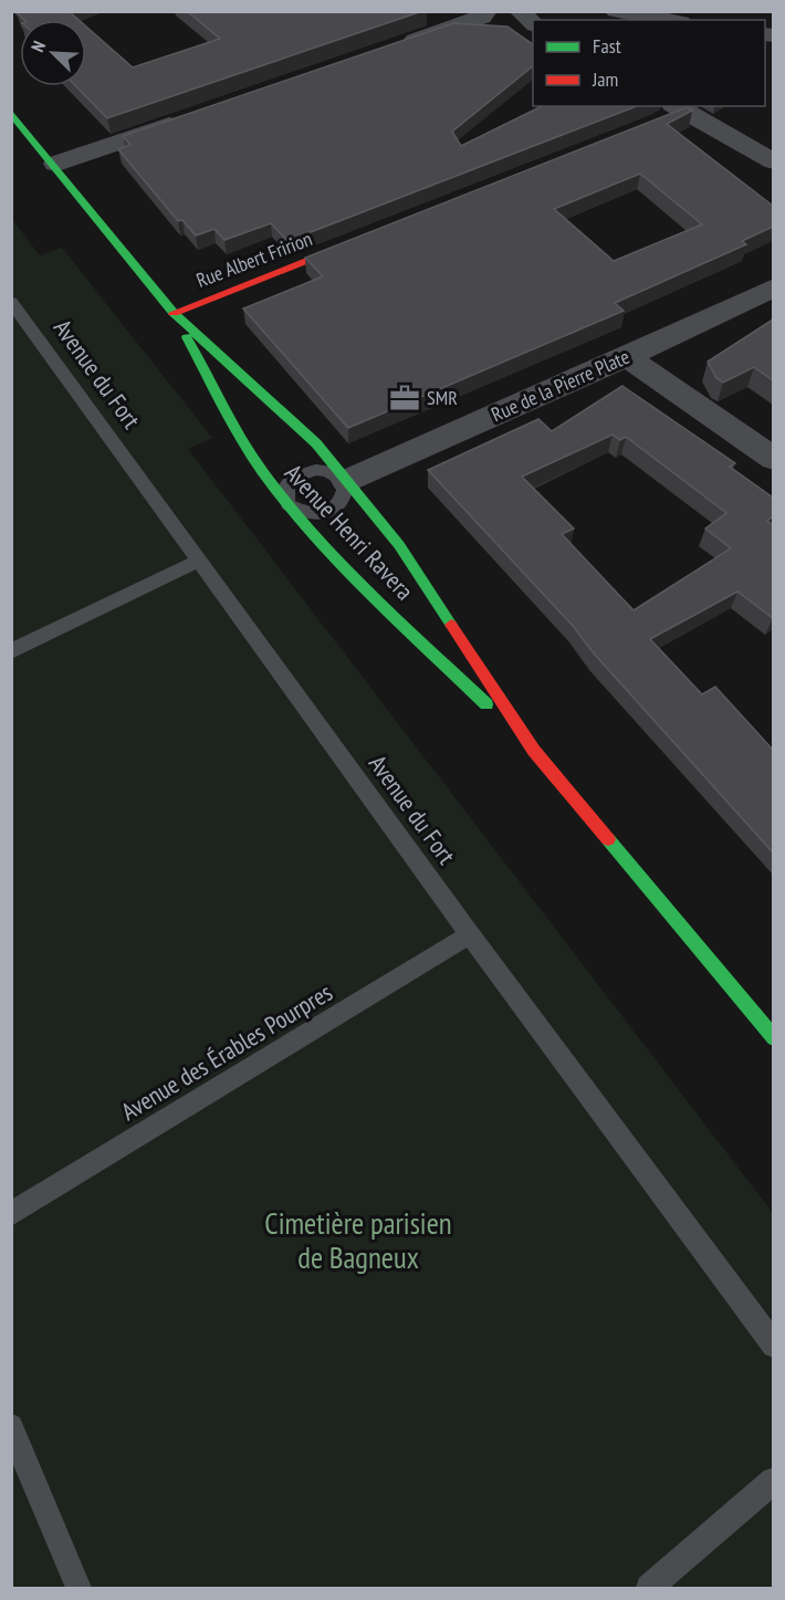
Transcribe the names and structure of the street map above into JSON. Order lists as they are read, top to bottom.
{
  "streets": {
    "street": ["Rue Albert Fririon", "Rue de la Pierre Plate", "Avenue Henri Ravera"],
    "lane": ["Avenue du Fort", "Avenue des Érables Pourpres"]
  },
  "crossings": [
    ["Rue Albert Fririon", "Avenue Henri Ravera"],
    ["Avenue du Fort", "Avenue des Érables Pourpres"],
    ["Rue de la Pierre Plate", "Avenue Henri Ravera"]
  ],
  "parks": ["Cimetière parisien de Bagneux"],
  "places": {
    "office": ["SMR"]
  },
  "legend": ["Fast", "Jam"],
  "north": "top left"
}
